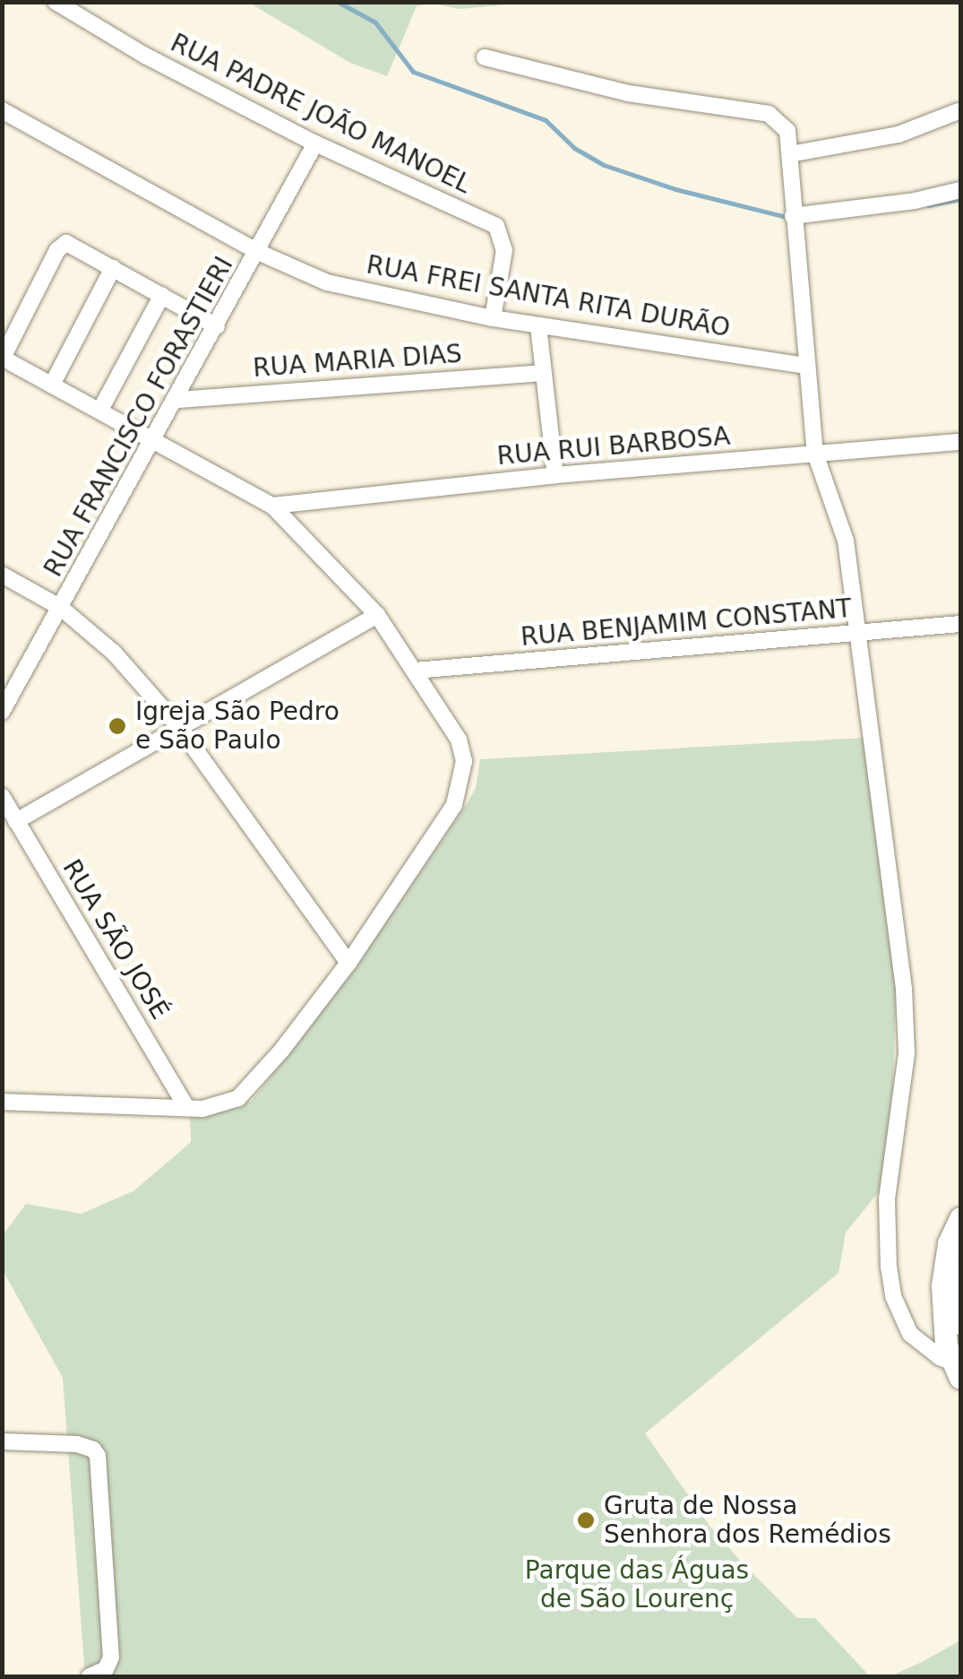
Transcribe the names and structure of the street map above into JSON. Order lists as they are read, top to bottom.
{
  "streets": {
    "street": [
      "RUA PADRE JOÃO MANOEL",
      "RUA FREI SANTA RITA DURÃO",
      "RUA MARIA DIAS",
      "RUA FRANCISCO FORASTIERI",
      "RUA RUI BARBOSA",
      "RUA BENJAMIM CONSTANT",
      "RUA SÃO JOSÉ"
    ]
  },
  "crossings": [
    ["RUA PADRE JOÃO MANOEL", "RUA FREI SANTA RITA DURÃO"],
    ["RUA PADRE JOÃO MANOEL", "RUA FRANCISCO FORASTIERI"],
    ["RUA FREI SANTA RITA DURÃO", "RUA FRANCISCO FORASTIERI"],
    ["RUA MARIA DIAS", "RUA FRANCISCO FORASTIERI"]
  ],
  "parks": ["Parque das Águas de São Lourenç"],
  "places": ["Igreja São Pedro e São Paulo", "Gruta de Nossa Senhora dos Remédios"]
}
